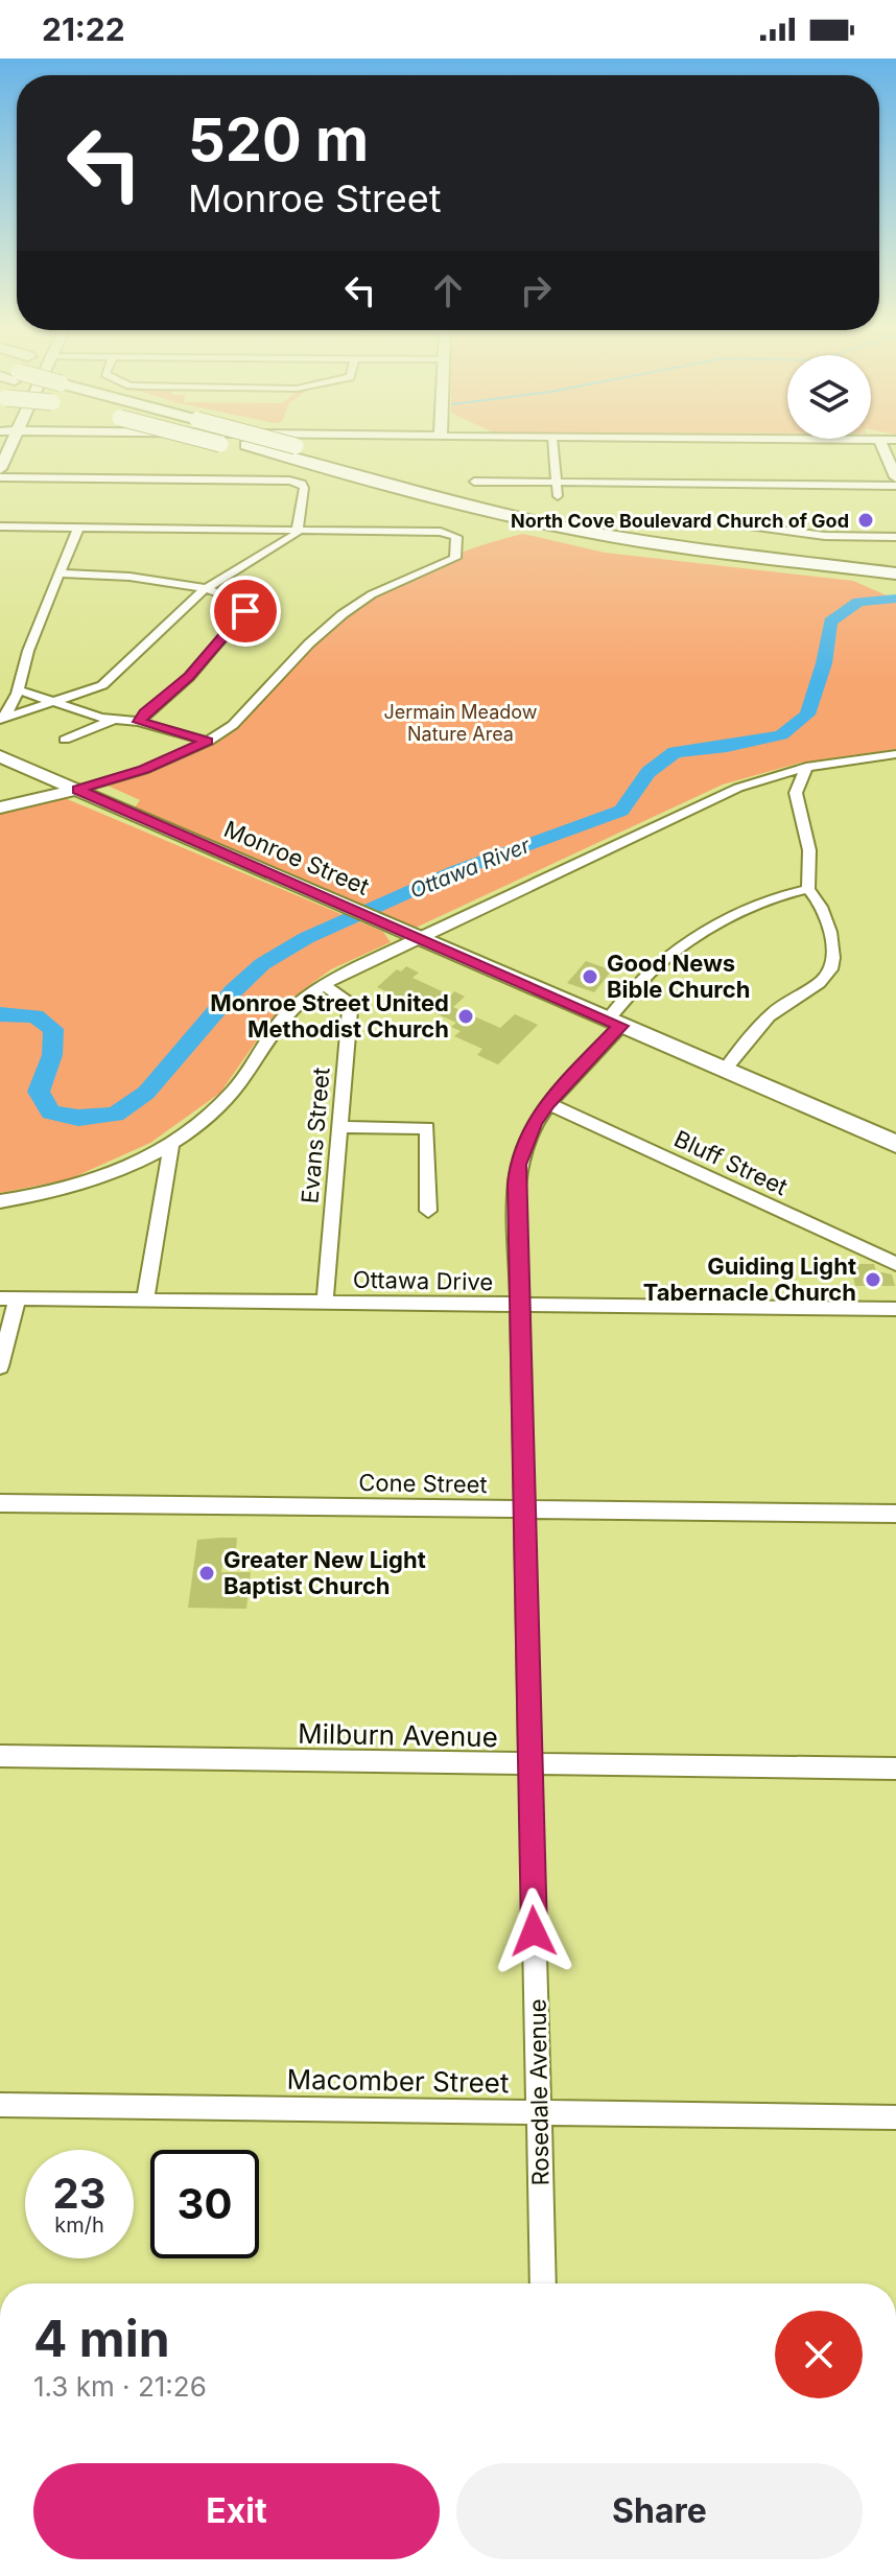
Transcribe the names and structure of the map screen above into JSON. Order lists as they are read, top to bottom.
{
  "streets": {
    "main road": ["Monroe Street"],
    "street": [
      "Evans Street",
      "Bluff Street",
      "Ottawa Drive",
      "Cone Street",
      "Milburn Avenue",
      "Macomber Street",
      "Rosedale Avenue"
    ]
  },
  "crossings": [
    ["Monroe Street", "Rosedale Avenue"],
    ["Evans Street", "Ottawa Drive"],
    ["Bluff Street", "Rosedale Avenue"],
    ["Ottawa Drive", "Rosedale Avenue"],
    ["Cone Street", "Rosedale Avenue"],
    ["Milburn Avenue", "Rosedale Avenue"],
    ["Macomber Street", "Rosedale Avenue"]
  ],
  "water": ["Ottawa River"],
  "parks": ["Jermain Meadow Nature Area"],
  "places": [
    "North Cove Boulevard Church of God",
    "Good News Bible Church",
    "Monroe Street United Methodist Church",
    "Guiding Light Tabernacle Church",
    "Greater New Light Baptist Church"
  ],
  "page": {
    "status": "21:22",
    "turn": ["520 m", "Monroe Street"],
    "speed": "23 km/h",
    "limit": "30",
    "heading": ["4 min", "1.3 km · 21:26"],
    "buttons": ["Exit", "Share"]
  }
}
